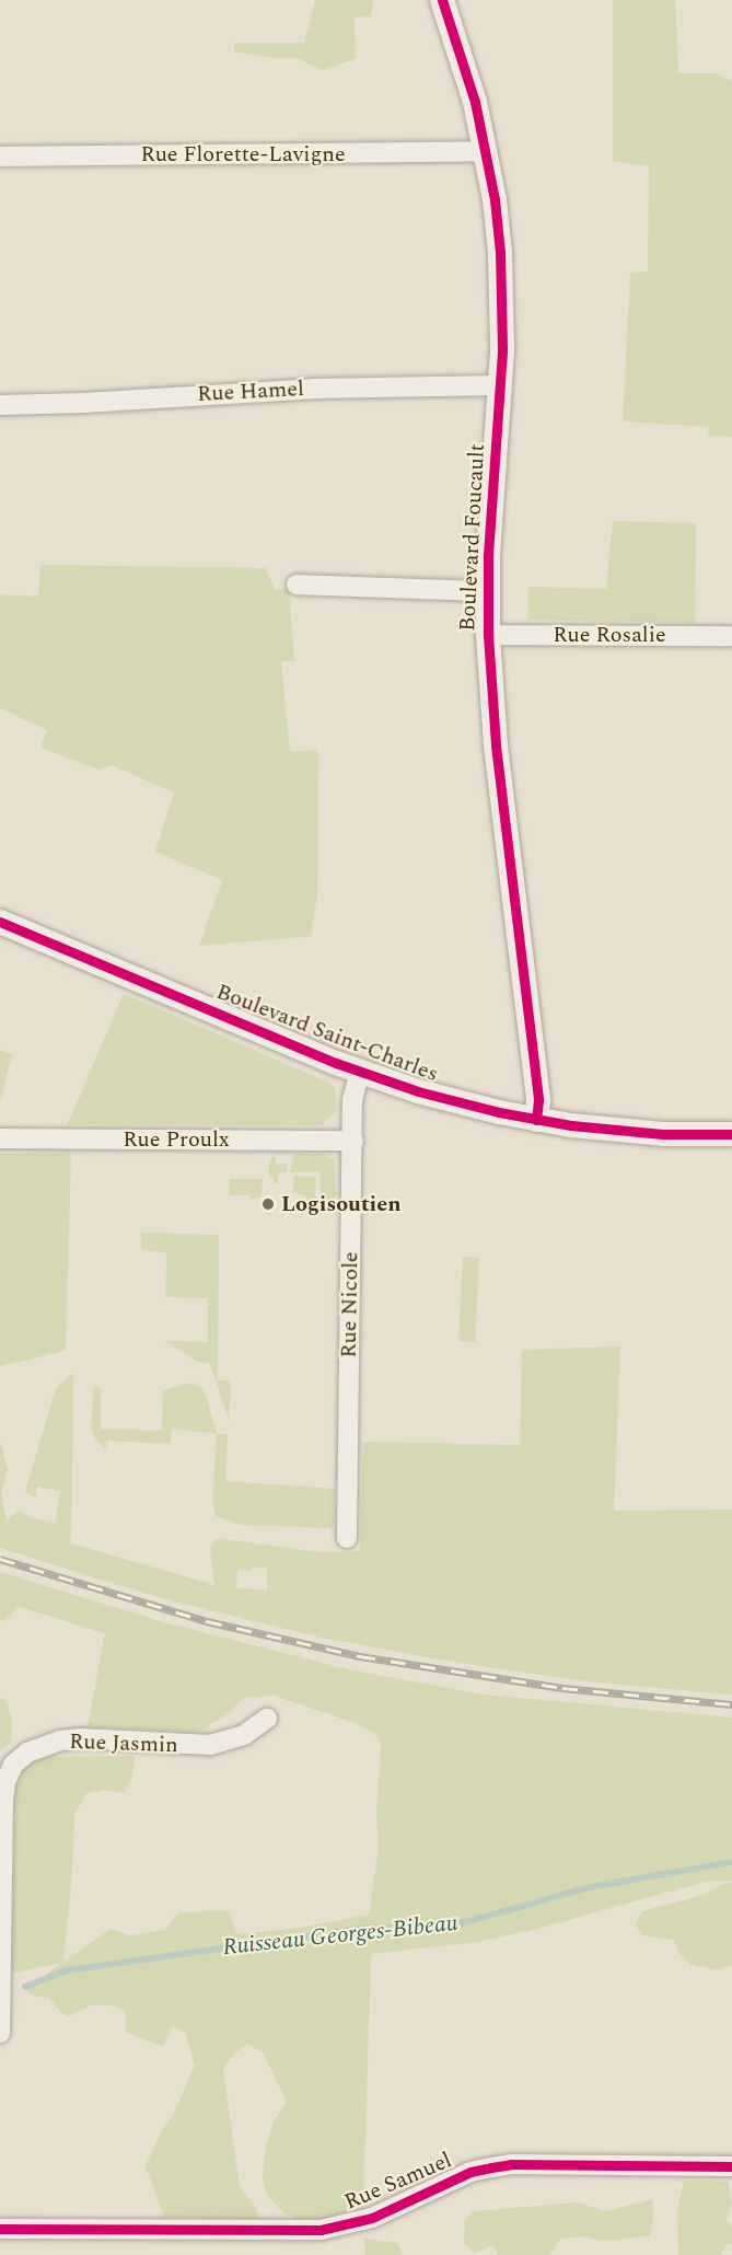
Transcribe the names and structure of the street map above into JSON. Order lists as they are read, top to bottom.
{
  "streets": {
    "street": [
      "Rue Florette-Lavigne",
      "Rue Hamel",
      "Boulevard Foucault",
      "Rue Rosalie",
      "Boulevard Saint-Charles",
      "Rue Proulx",
      "Rue Nicole",
      "Rue Jasmin",
      "Rue Samuel"
    ]
  },
  "crossings": [
    ["Rue Florette-Lavigne", "Boulevard Foucault"],
    ["Rue Hamel", "Boulevard Foucault"],
    ["Boulevard Foucault", "Rue Rosalie"],
    ["Boulevard Foucault", "Boulevard Saint-Charles"],
    ["Boulevard Saint-Charles", "Rue Nicole"],
    ["Rue Proulx", "Rue Nicole"]
  ],
  "water": ["Ruisseau Georges-Bibeau"],
  "places": ["Logisoutien"]
}
